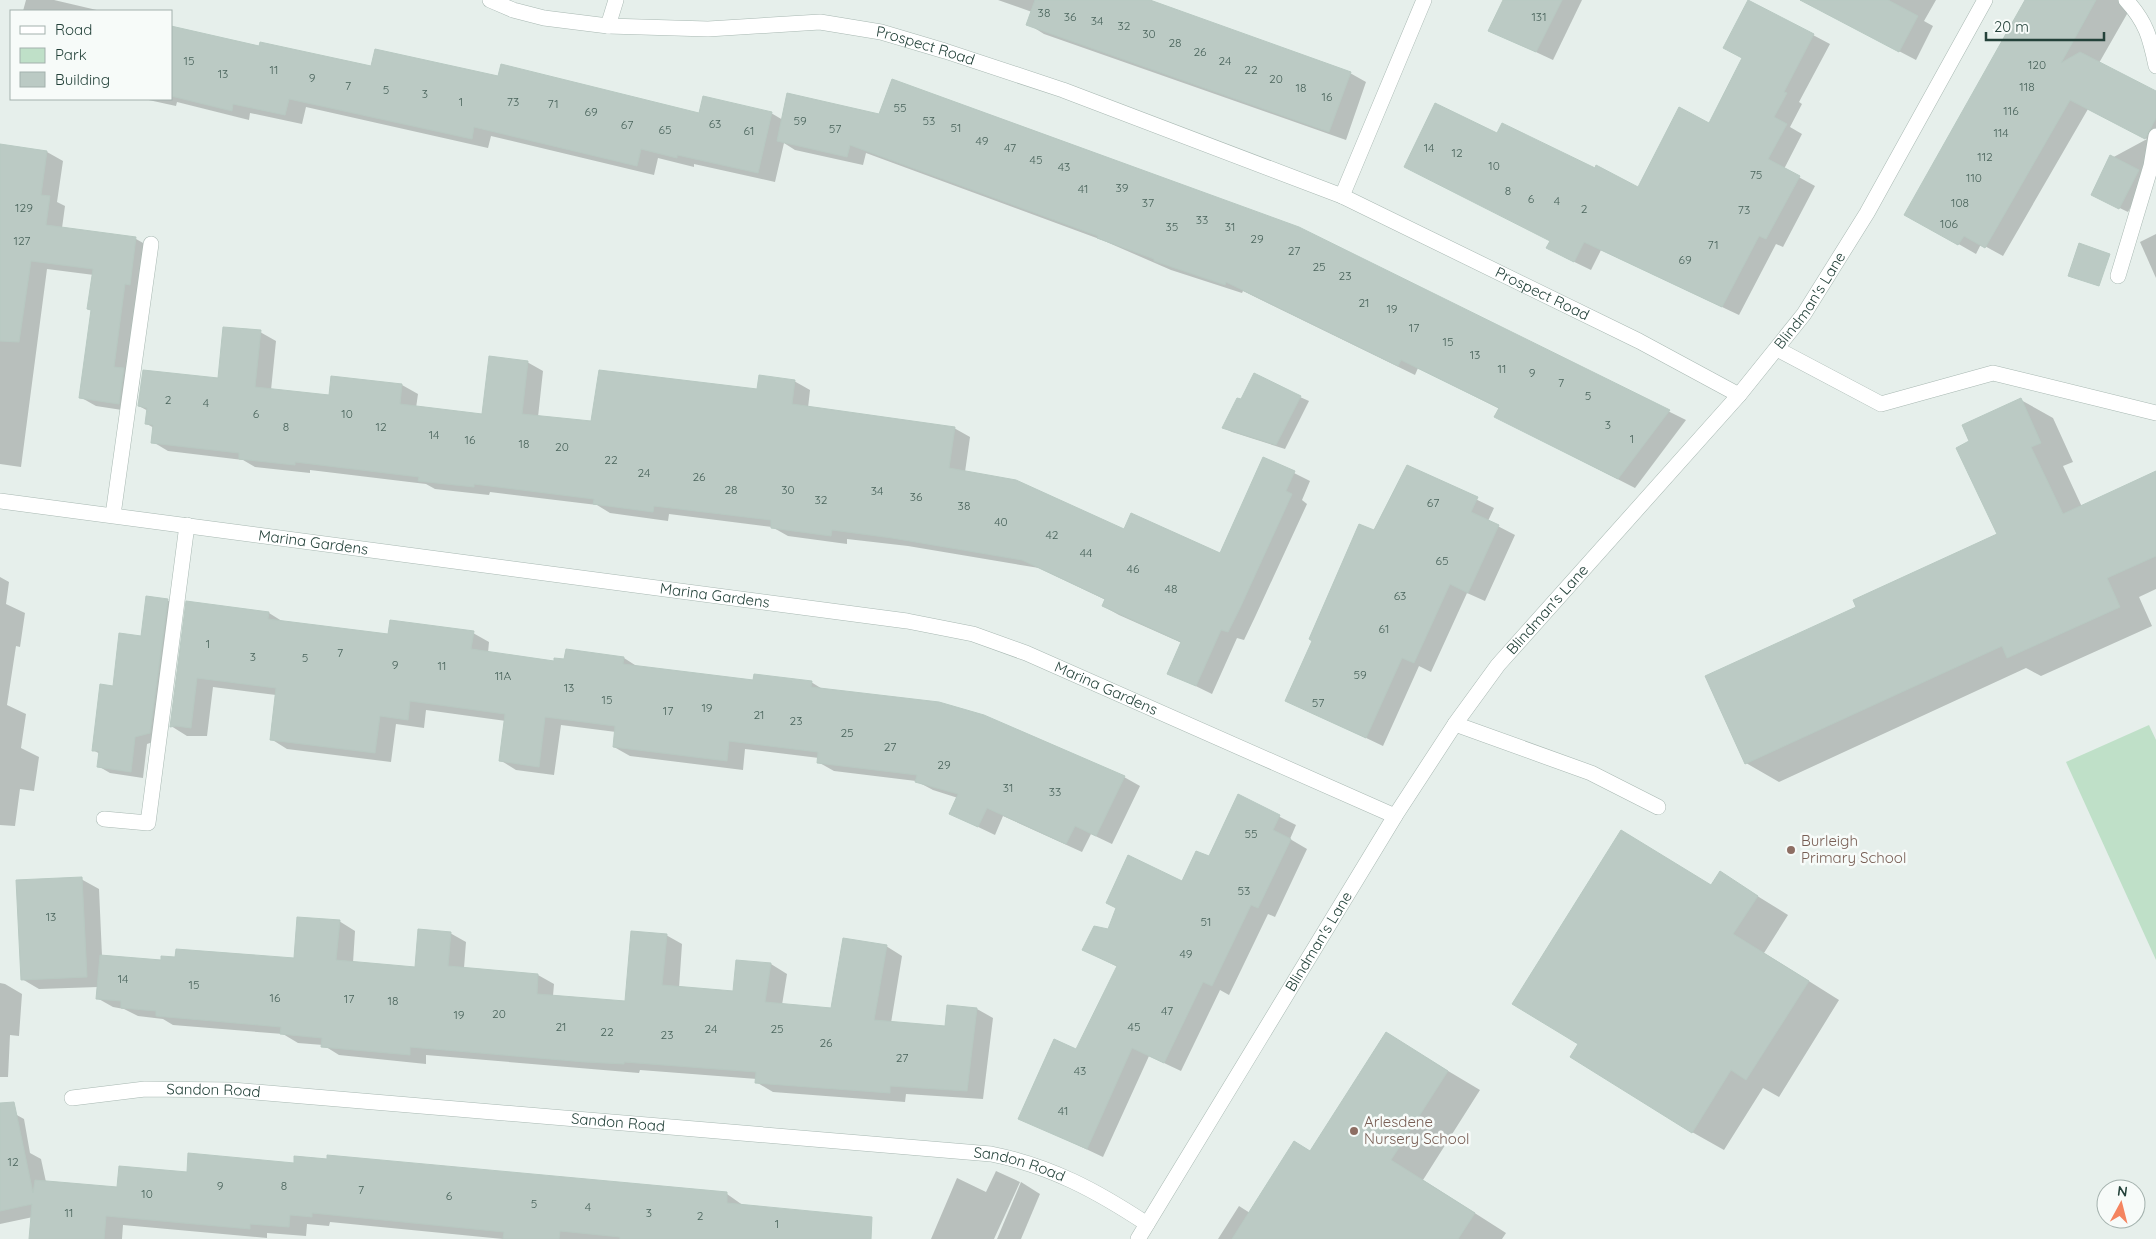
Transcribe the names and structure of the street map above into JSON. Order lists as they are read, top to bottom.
{
  "streets": {
    "street": [
      "Prospect Road",
      "Blindman's Lane",
      "Marina Gardens",
      "Sandon Road"
    ]
  },
  "crossings": [
    ["Prospect Road", "Blindman's Lane"],
    ["Blindman's Lane", "Marina Gardens"],
    ["Blindman's Lane", "Sandon Road"]
  ],
  "places": ["Burleigh Primary School", "Arlesdene Nursery School"],
  "house_numbers": [
    "38",
    "36",
    "131",
    "34",
    "32",
    "30",
    "28",
    "26",
    "15",
    "24",
    "120",
    "11",
    "22",
    "13",
    "9",
    "20",
    "7",
    "118",
    "18",
    "5",
    "3",
    "16",
    "1",
    "73",
    "71",
    "55",
    "116",
    "69",
    "59",
    "53",
    "63",
    "67",
    "51",
    "57",
    "65",
    "61",
    "114",
    "49",
    "47",
    "14",
    "12",
    "112",
    "45",
    "10",
    "43",
    "75",
    "110",
    "39",
    "41",
    "8",
    "6",
    "4",
    "37",
    "108",
    "129",
    "2",
    "73",
    "33",
    "106",
    "35",
    "31",
    "29",
    "127",
    "71",
    "27",
    "69",
    "25",
    "23",
    "21",
    "19",
    "17",
    "15",
    "13",
    "11",
    "9",
    "7",
    "5",
    "2",
    "4",
    "6",
    "10",
    "3",
    "8",
    "12",
    "14",
    "1",
    "16",
    "18",
    "20",
    "22",
    "24",
    "26",
    "28",
    "30",
    "34",
    "36",
    "32",
    "67",
    "38",
    "40",
    "42",
    "44",
    "65",
    "46",
    "48",
    "63",
    "61",
    "1",
    "7",
    "3",
    "5",
    "9",
    "11",
    "59",
    "11A",
    "13",
    "15",
    "57",
    "19",
    "17",
    "21",
    "23",
    "25",
    "27",
    "29",
    "31",
    "33",
    "55",
    "53",
    "13",
    "51",
    "49",
    "14",
    "15",
    "16",
    "17",
    "18",
    "47",
    "20",
    "19",
    "21",
    "45",
    "24",
    "25",
    "22",
    "23",
    "26",
    "27",
    "43",
    "41",
    "12",
    "9",
    "8",
    "7",
    "10",
    "6",
    "5",
    "4",
    "11",
    "3",
    "2",
    "1"
  ],
  "legend": ["Road", "Park", "Building"],
  "scale_bar": "20 m",
  "north": "top"
}
